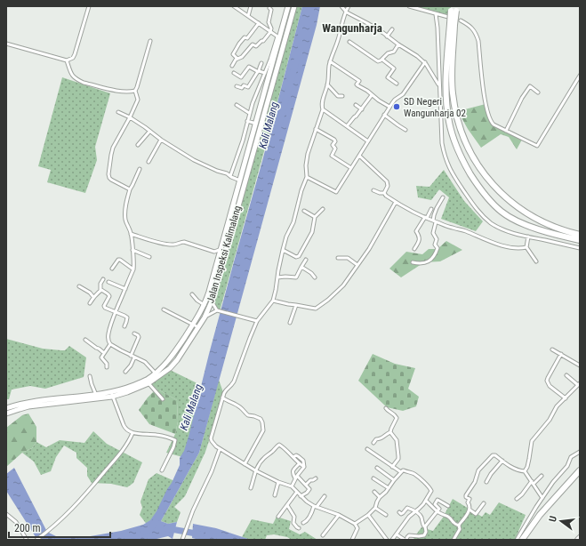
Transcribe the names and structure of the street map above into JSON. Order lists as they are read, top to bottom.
{
  "streets": {
    "main road": ["Jalan Inspeksi Kalimalang"]
  },
  "districts": ["Wangunharja"],
  "water": ["Kali Malang"],
  "places": ["SD Negeri Wangunharja 02"],
  "scale_bar": "200 m",
  "north": "left"
}
